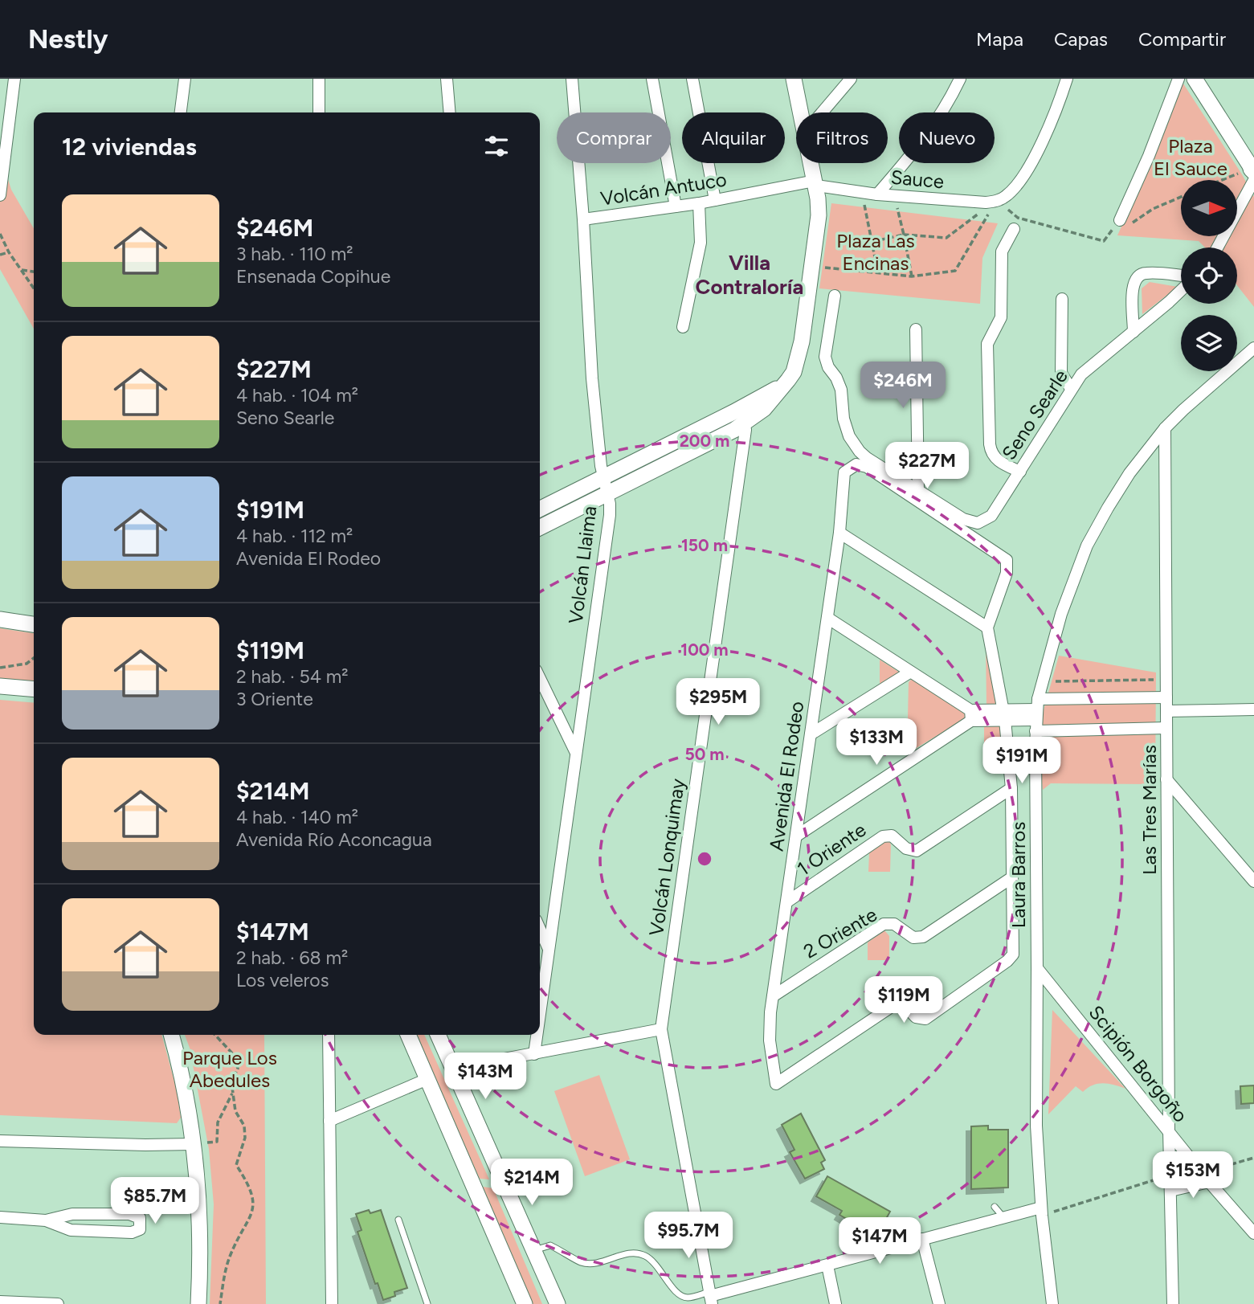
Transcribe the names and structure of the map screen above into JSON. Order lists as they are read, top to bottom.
{
  "streets": {
    "street": [
      "Sauce",
      "Volcán Antuco",
      "Seno Searle",
      "Volcán Llaima",
      "Avenida El Rodeo",
      "Las Tres Marías",
      "1 Oriente",
      "Volcán Lonquimay",
      "Laura Barros",
      "2 Oriente",
      "Scipión Borgoño"
    ]
  },
  "crossings": [
    ["Sauce", "Volcán Antuco"],
    ["Volcán Antuco", "Volcán Llaima"],
    ["Avenida El Rodeo", "1 Oriente"],
    ["Avenida El Rodeo", "2 Oriente"],
    ["Las Tres Marías", "Laura Barros"],
    ["Las Tres Marías", "Scipión Borgoño"],
    ["Laura Barros", "Scipión Borgoño"]
  ],
  "districts": ["Villa Contraloría"],
  "parks": ["Plaza El Sauce", "Plaza Las Encinas", "Parque Los Abedules"],
  "north": "right",
  "page": {
    "header": "Nestly",
    "nav": ["Mapa", "Capas", "Compartir"],
    "chip": [
      "Comprar",
      "Alquilar",
      "Filtros",
      "Nuevo"
    ],
    "heading": "12 viviendas",
    "list": [
      {
        "name": "$246M",
        "note": "3 hab. · 110 m² · Ensenada Copihue"
      },
      {
        "name": "$227M",
        "note": "4 hab. · 104 m² · Seno Searle"
      },
      {
        "name": "$191M",
        "note": "4 hab. · 112 m² · Avenida El Rodeo"
      },
      {
        "name": "$119M",
        "note": "2 hab. · 54 m² · 3 Oriente"
      },
      {
        "name": "$214M",
        "note": "4 hab. · 140 m² · Avenida Río Aconcagua"
      },
      {
        "name": "$147M",
        "note": "2 hab. · 68 m² · Los veleros"
      }
    ],
    "price": [
      "$246M",
      "$227M",
      "$295M",
      "$133M",
      "$191M",
      "$119M",
      "$143M",
      "$153M",
      "$214M",
      "$85.7M",
      "$95.7M",
      "$147M"
    ]
  },
  "rings": [
    "200 m",
    "150 m",
    "100 m",
    "50 m"
  ]
}
